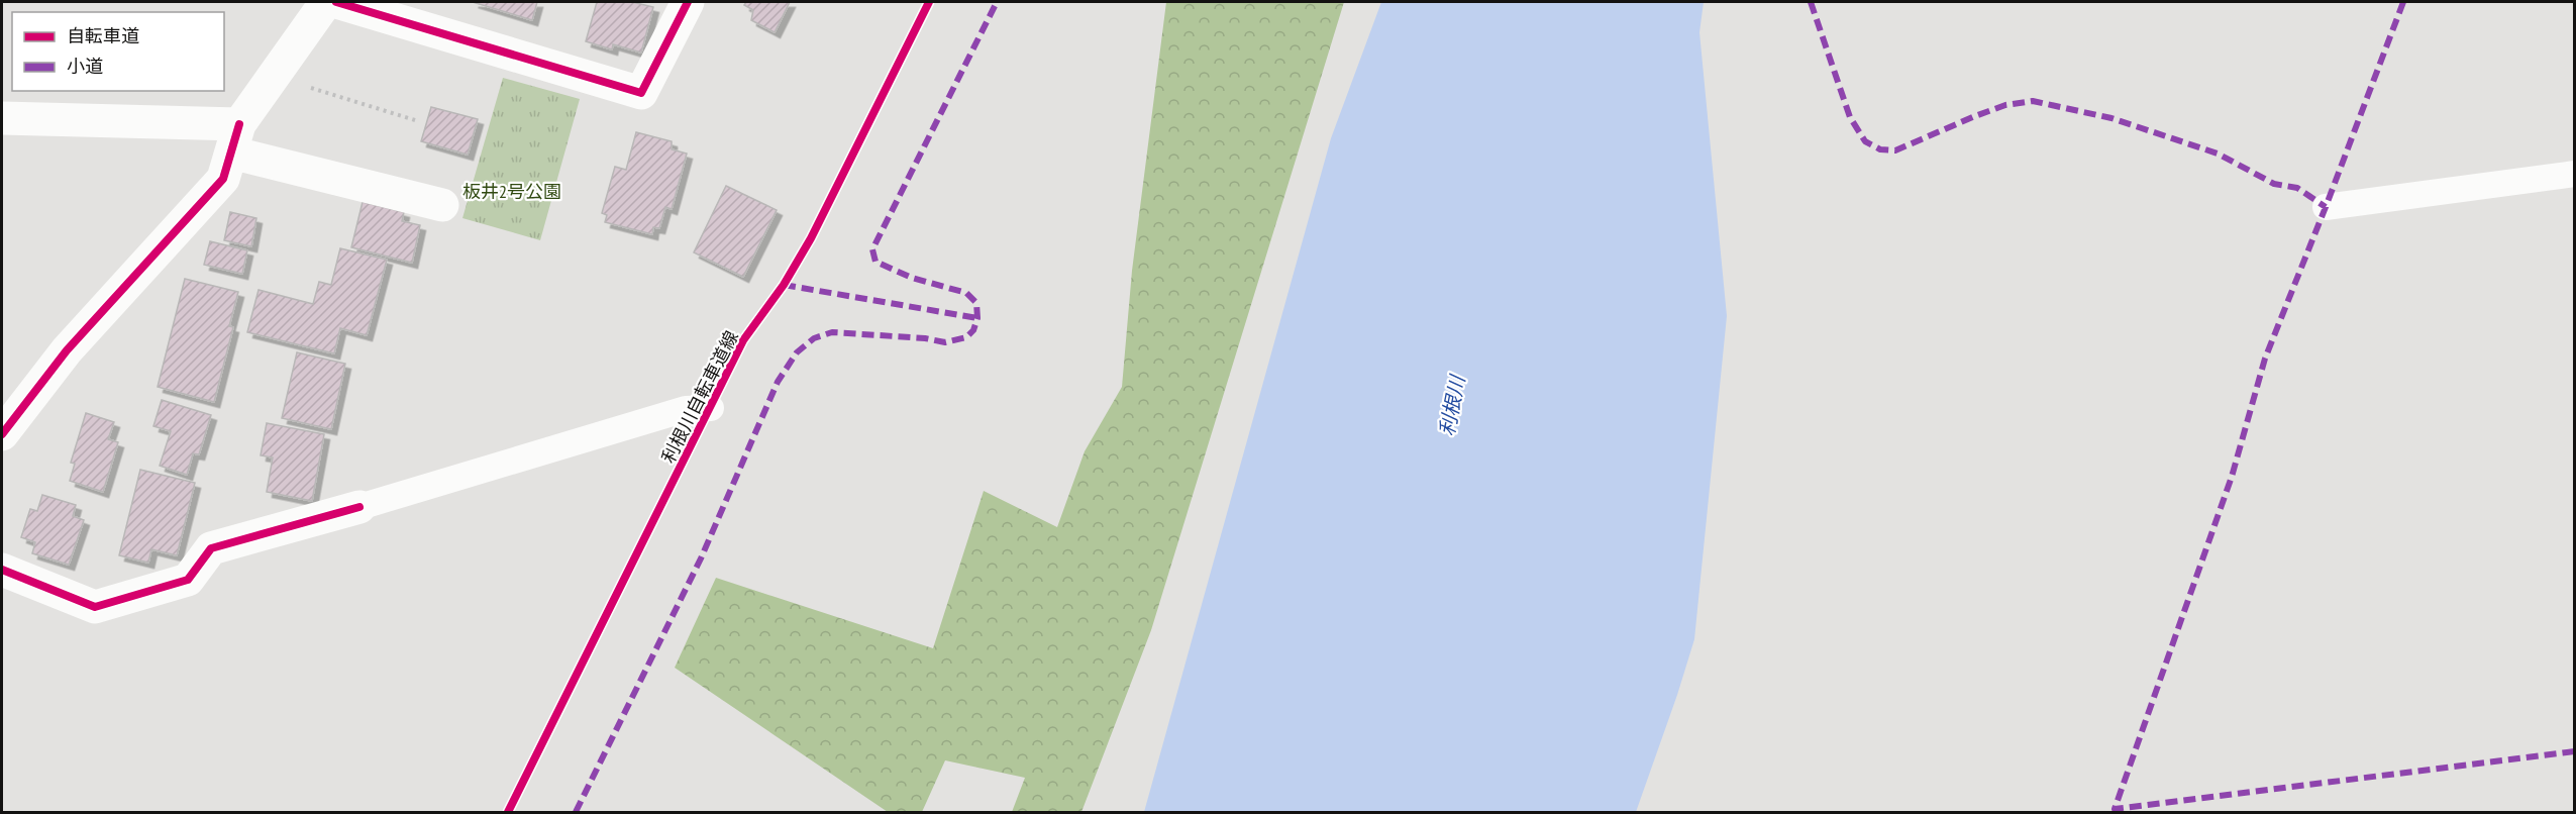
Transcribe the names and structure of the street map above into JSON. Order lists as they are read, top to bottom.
{
  "streets": {
    "cycle path": ["利根川自転車道線"]
  },
  "water": ["利根川"],
  "parks": ["板井2号公園"],
  "legend": ["自転車道", "小道"]
}
